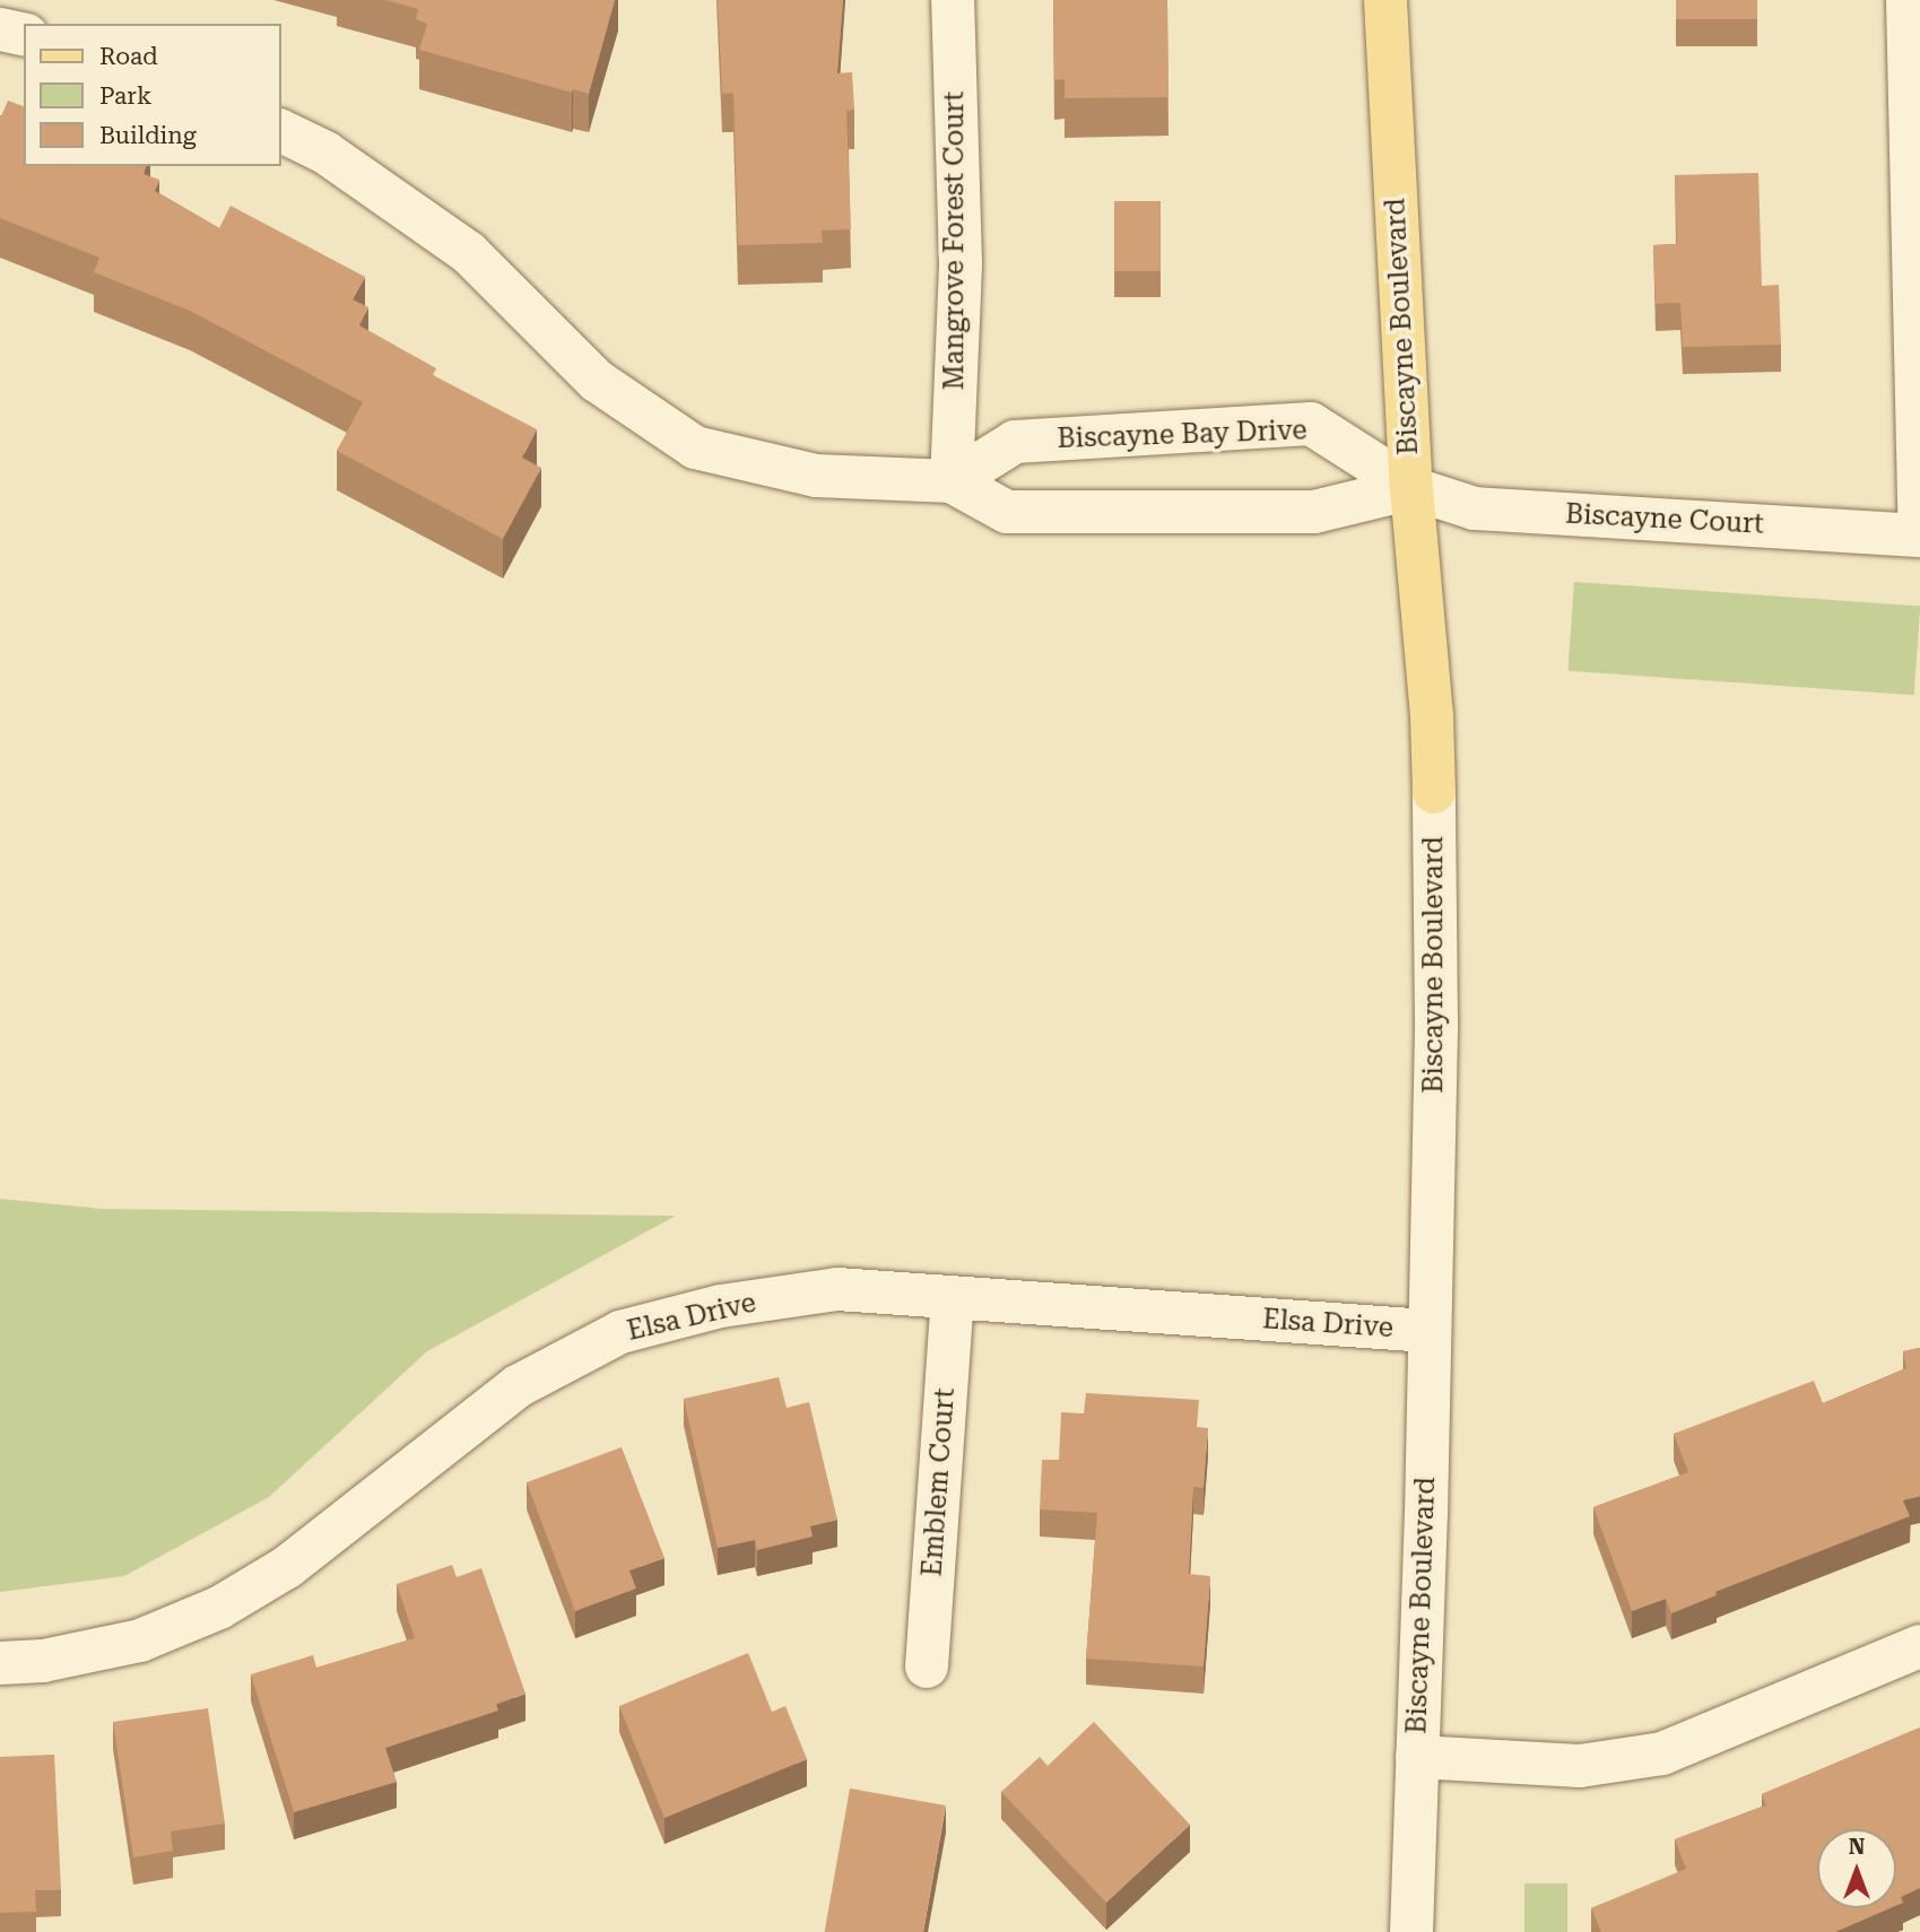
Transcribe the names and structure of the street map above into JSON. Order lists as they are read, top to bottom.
{
  "streets": {
    "main road": ["Biscayne Boulevard"],
    "street": [
      "Mangrove Forest Court",
      "Biscayne Bay Drive",
      "Biscayne Court",
      "Elsa Drive",
      "Emblem Court"
    ]
  },
  "crossings": [
    ["Mangrove Forest Court", "Biscayne Bay Drive"],
    ["Biscayne Boulevard", "Biscayne Bay Drive"],
    ["Biscayne Boulevard", "Biscayne Court"],
    ["Biscayne Boulevard", "Elsa Drive"],
    ["Biscayne Bay Drive", "Biscayne Court"],
    ["Elsa Drive", "Emblem Court"]
  ],
  "legend": ["Road", "Park", "Building"],
  "north": "top"
}
